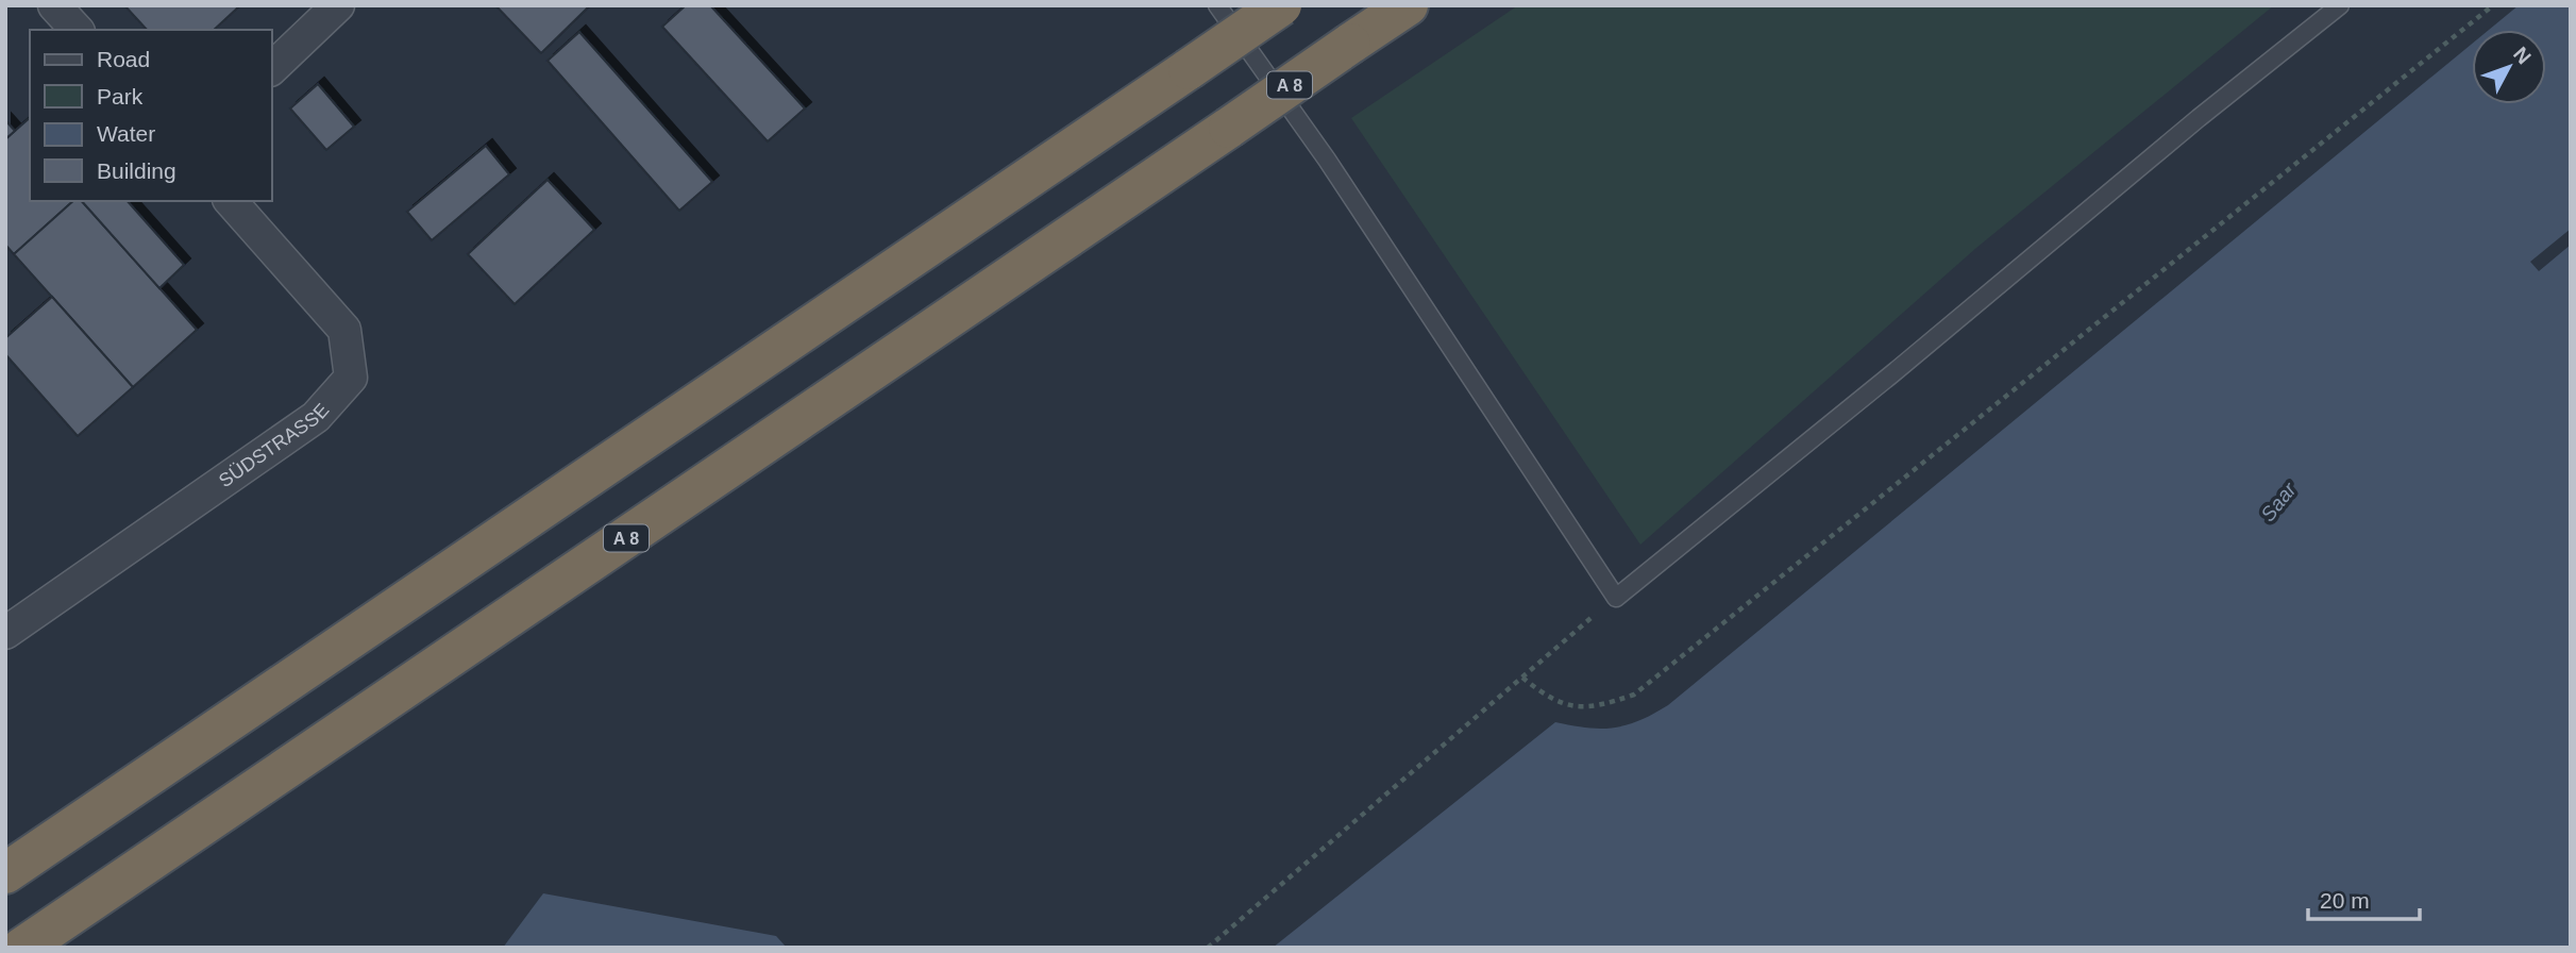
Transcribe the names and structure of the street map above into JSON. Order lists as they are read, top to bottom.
{
  "streets": {
    "highway": ["A 8"],
    "street": ["SÜDSTRASSE"]
  },
  "water": ["Saar"],
  "legend": [
    "Road",
    "Park",
    "Water",
    "Building"
  ],
  "scale_bar": "20 m",
  "north": "top right"
}
